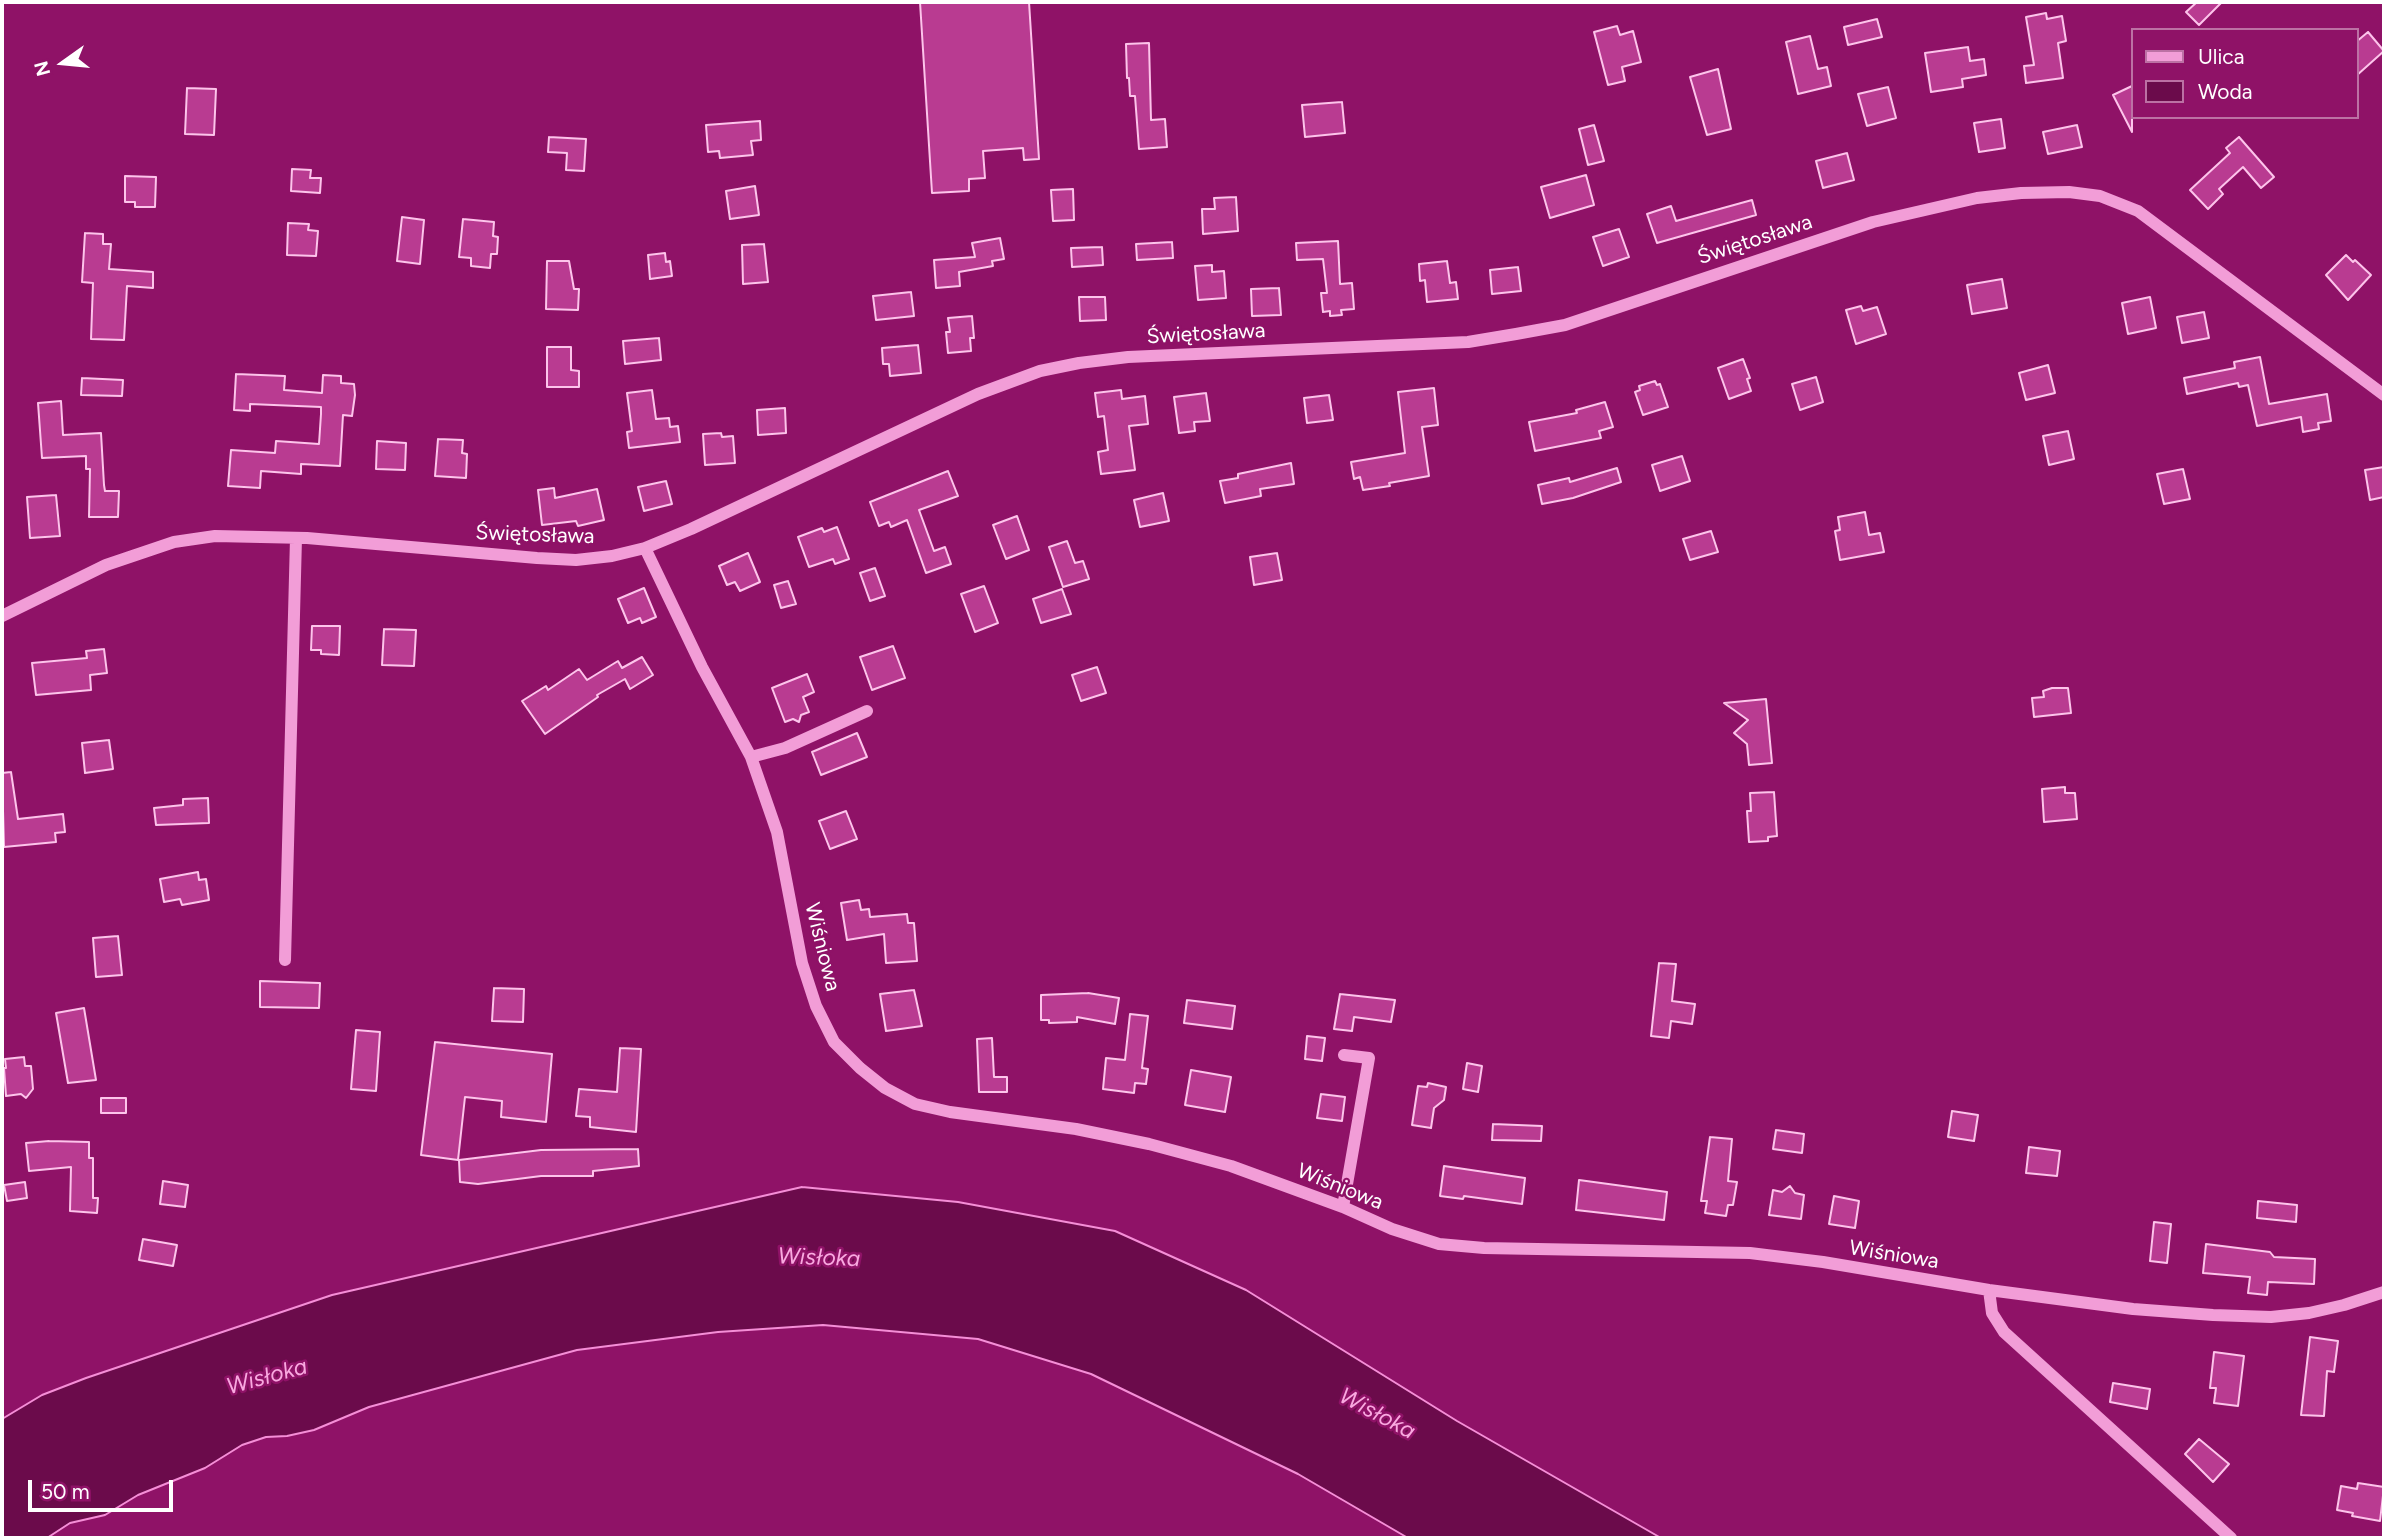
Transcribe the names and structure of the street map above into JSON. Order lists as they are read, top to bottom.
{
  "streets": {
    "street": ["Świętosława", "Wiśniowa"]
  },
  "crossings": [
    ["Świętosława", "Wiśniowa"]
  ],
  "water": ["Wisłoka"],
  "legend": ["Ulica", "Woda"],
  "scale_bar": "50 m",
  "north": "left"
}
